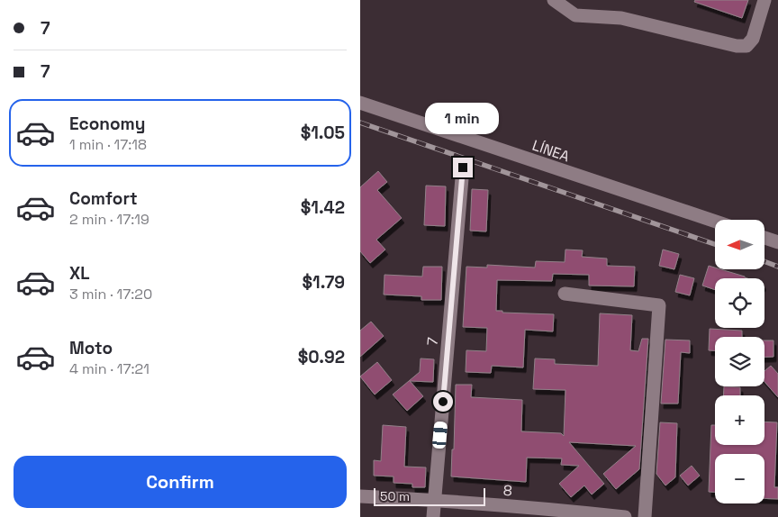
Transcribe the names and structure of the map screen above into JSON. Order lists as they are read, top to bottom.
{
  "streets": {
    "street": ["LÍNEA", "7", "8"]
  },
  "crossings": [
    ["7", "8"]
  ],
  "scale_bar": "50 m",
  "north": "left",
  "page": {
    "banner": ["7", "7"],
    "list": [
      {
        "name": "Economy",
        "note": "1 min · 17:18",
        "value": "$1.05"
      },
      {
        "name": "Comfort",
        "note": "2 min · 17:19",
        "value": "$1.42"
      },
      {
        "name": "XL",
        "note": "3 min · 17:20",
        "value": "$1.79"
      },
      {
        "name": "Moto",
        "note": "4 min · 17:21",
        "value": "$0.92"
      }
    ],
    "bubble": "1 min",
    "map_buttons": ["+", "−"],
    "buttons": "Confirm",
    "scale": "50 m"
  }
}
